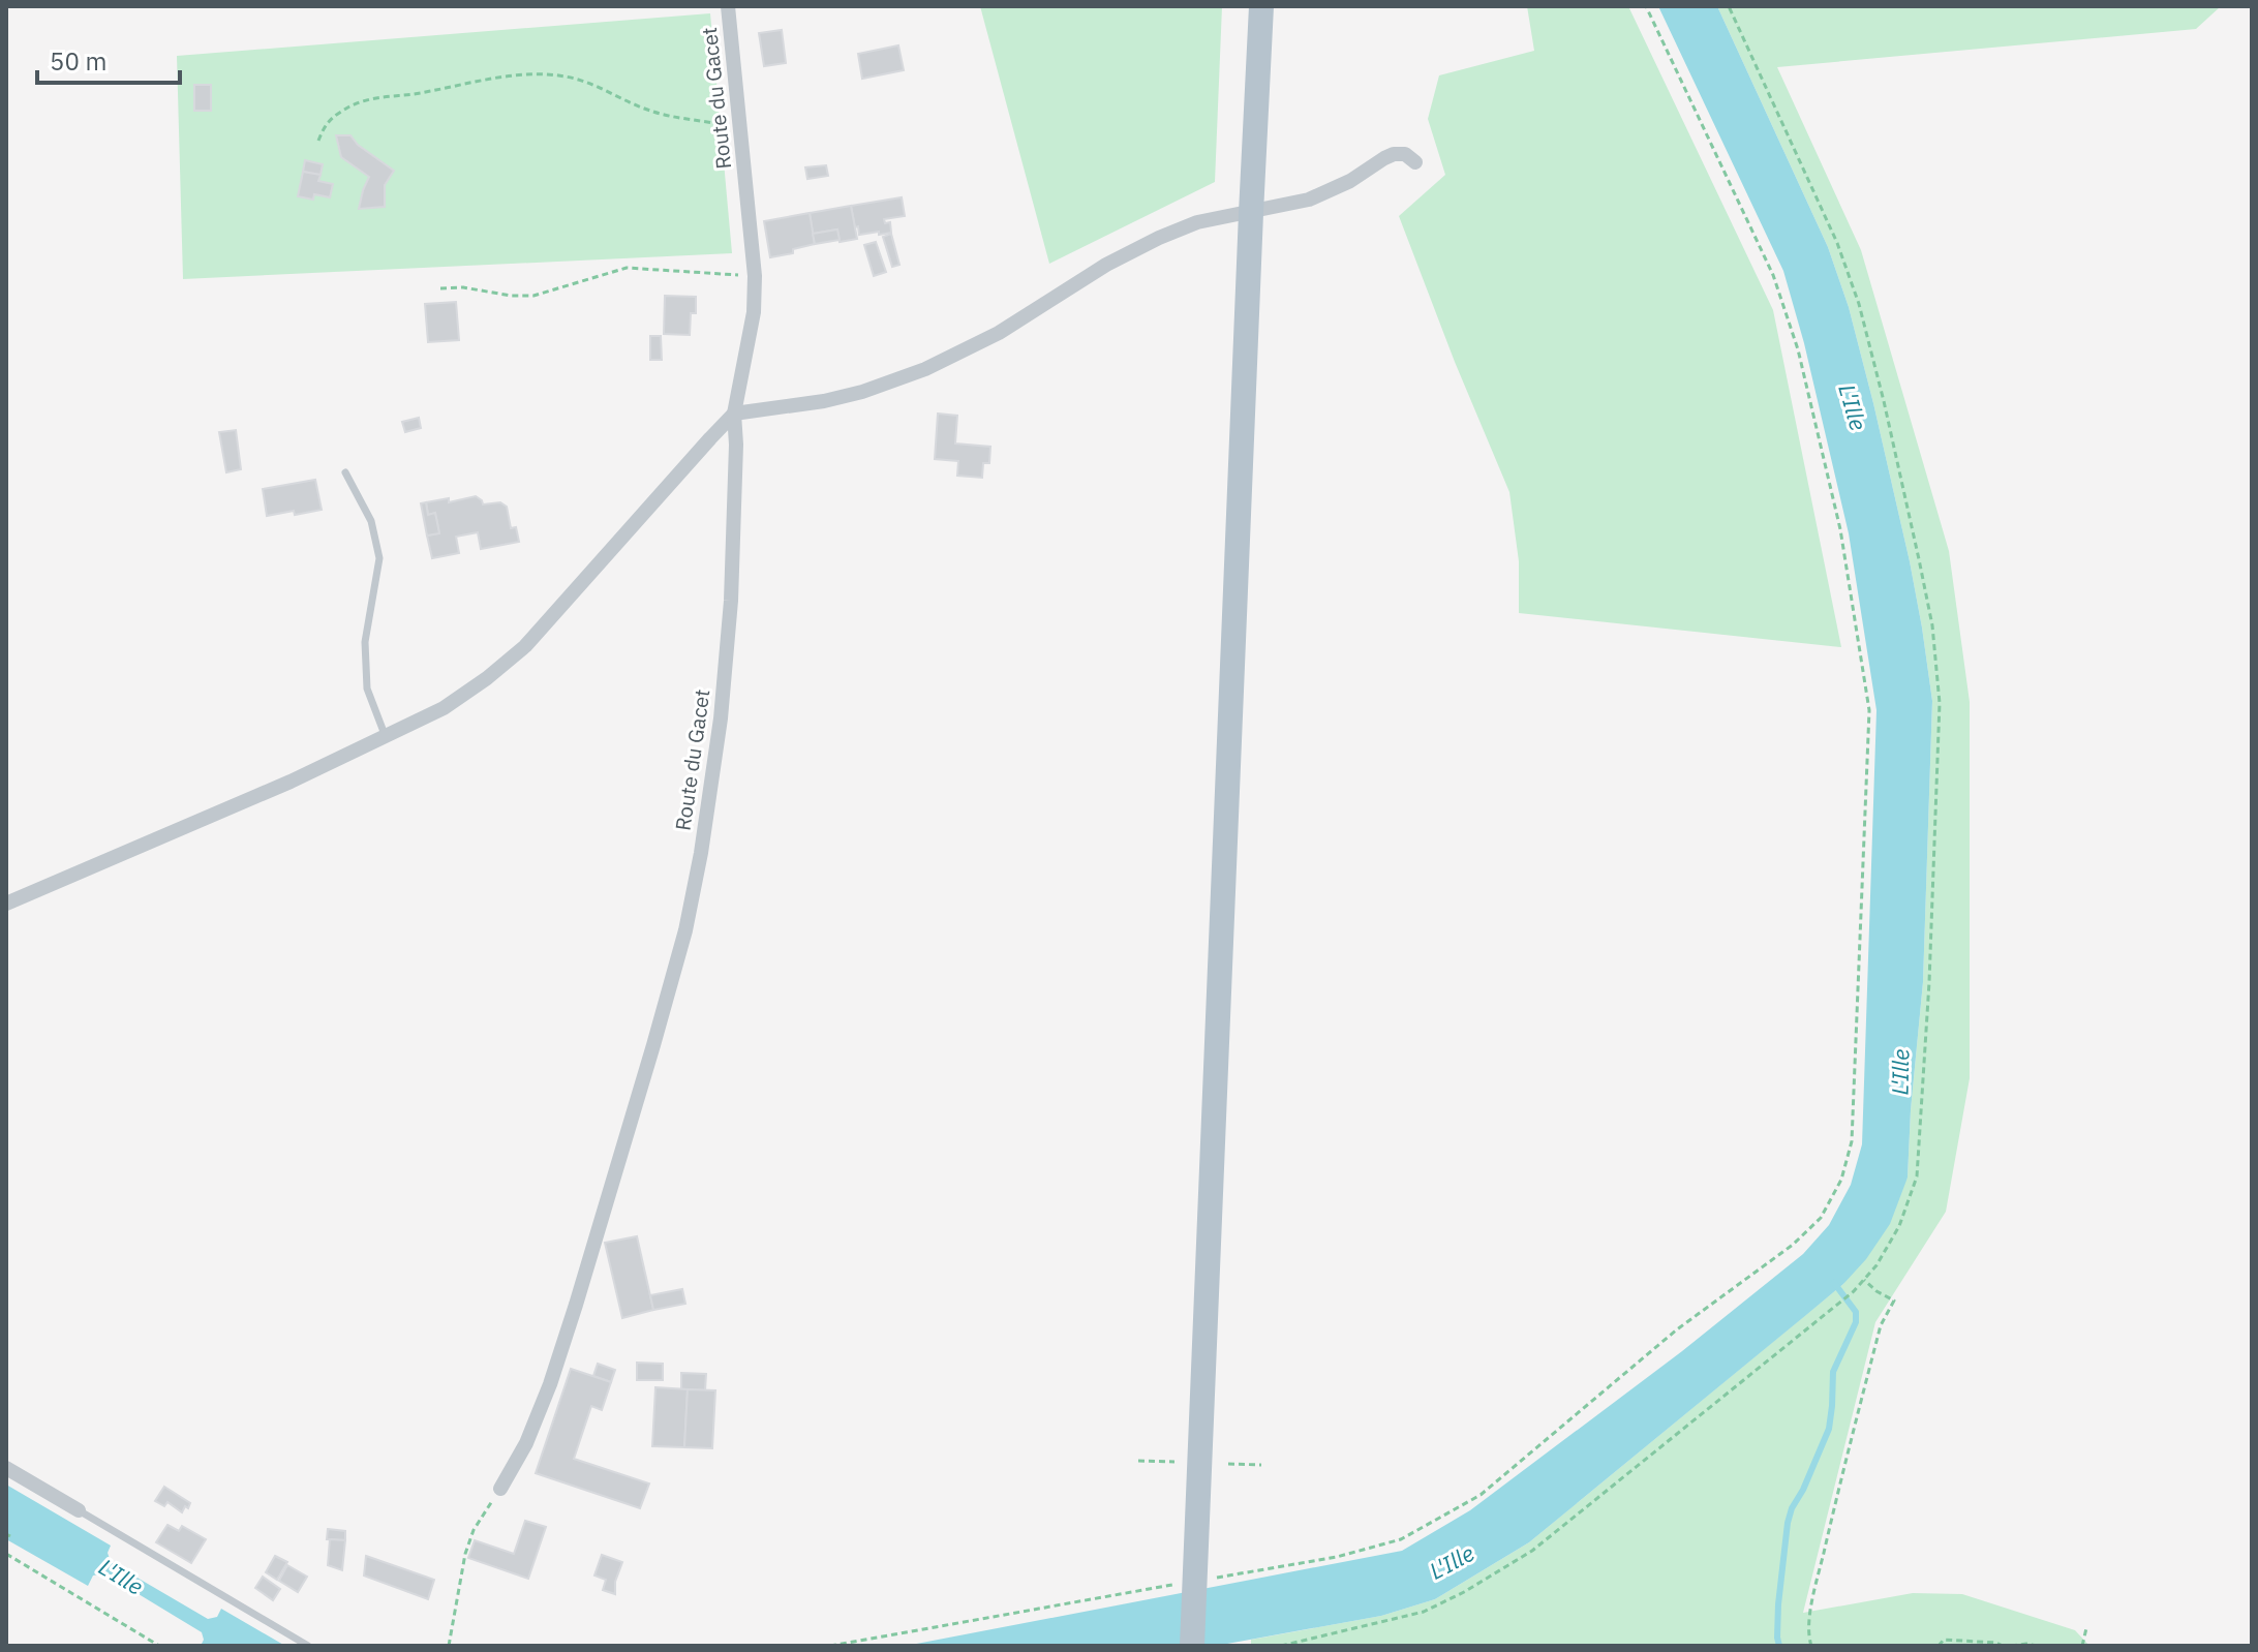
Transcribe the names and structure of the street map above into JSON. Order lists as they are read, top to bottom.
{
  "streets": {
    "street": ["Route du Gacet"]
  },
  "water": ["L'Ille"],
  "scale_bar": "50 m"
}
